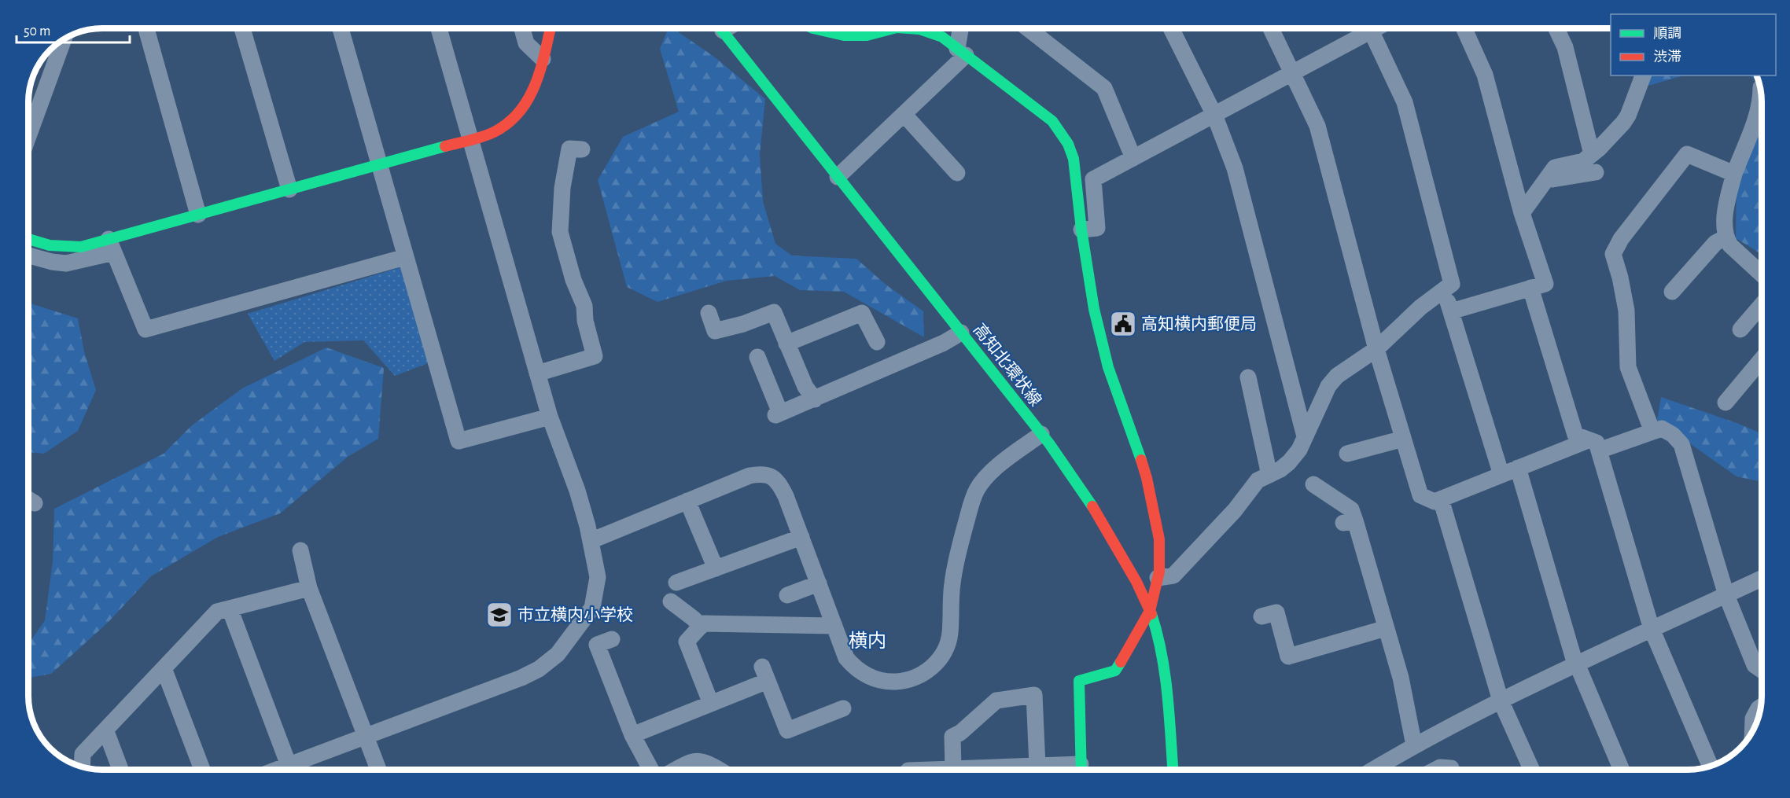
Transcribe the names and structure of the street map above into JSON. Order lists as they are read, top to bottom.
{
  "streets": {
    "street": ["高知北環状線"]
  },
  "districts": ["横内"],
  "places": {
    "public building": ["高知横内郵便局"],
    "school or university": ["市立横内小学校"]
  },
  "legend": ["順調", "渋滞"],
  "scale_bar": "50 m"
}
